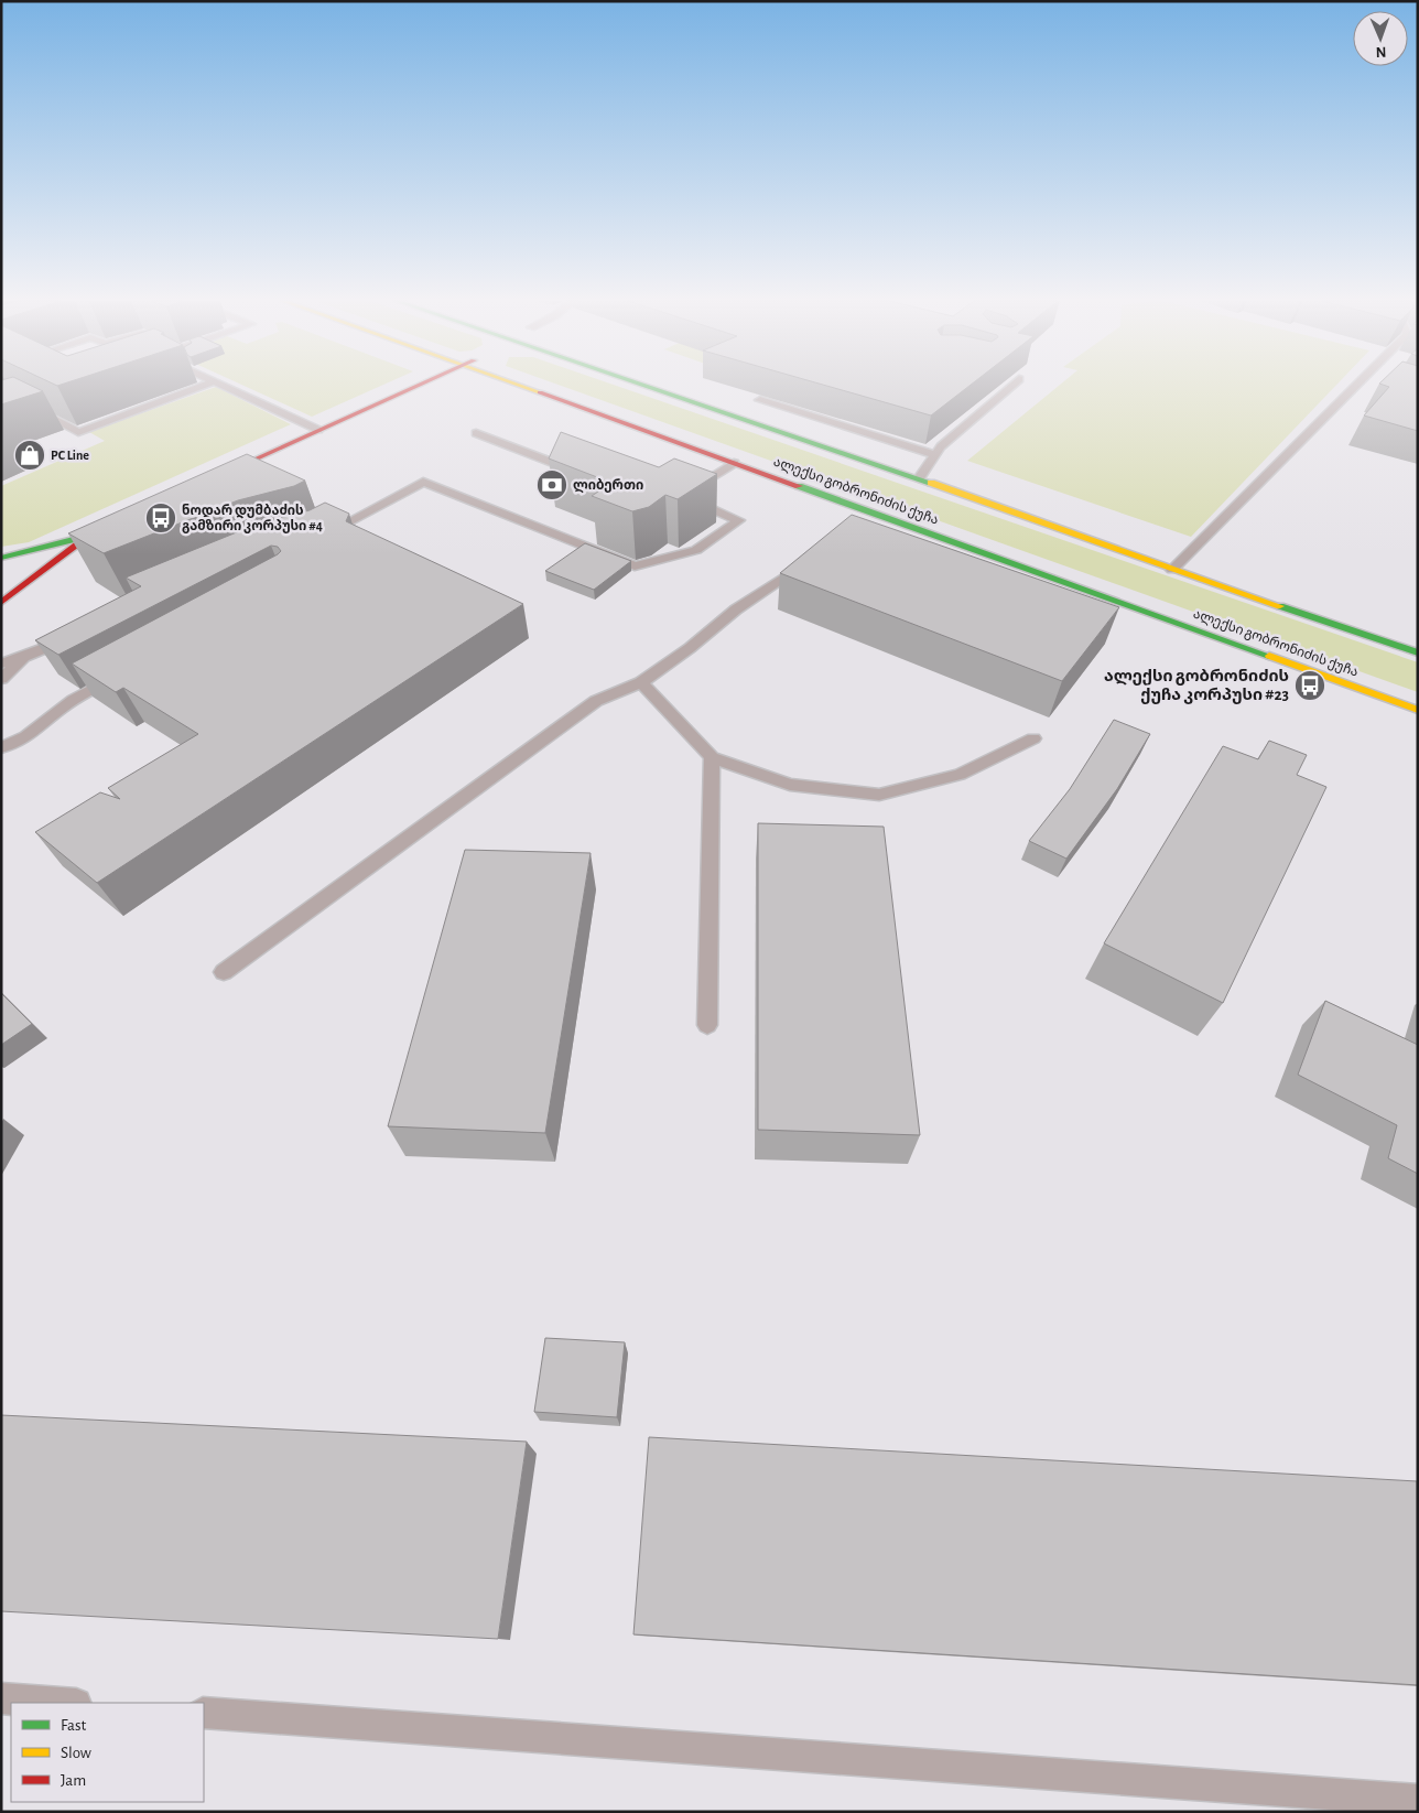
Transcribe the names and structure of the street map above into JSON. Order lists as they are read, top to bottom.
{
  "streets": {
    "main road": ["ალექსი გობრონიძის ქუჩა"]
  },
  "places": {
    "shop": ["PC Line"],
    "bank": ["ლიბერთი"],
    "bus stop": ["ნოდარ დუმბაძის გამზირი კორპუსი #4", "ალექსი გობრონიძის ქუჩა კორპუსი #23"]
  },
  "legend": ["Fast", "Slow", "Jam"],
  "north": "bottom"
}
